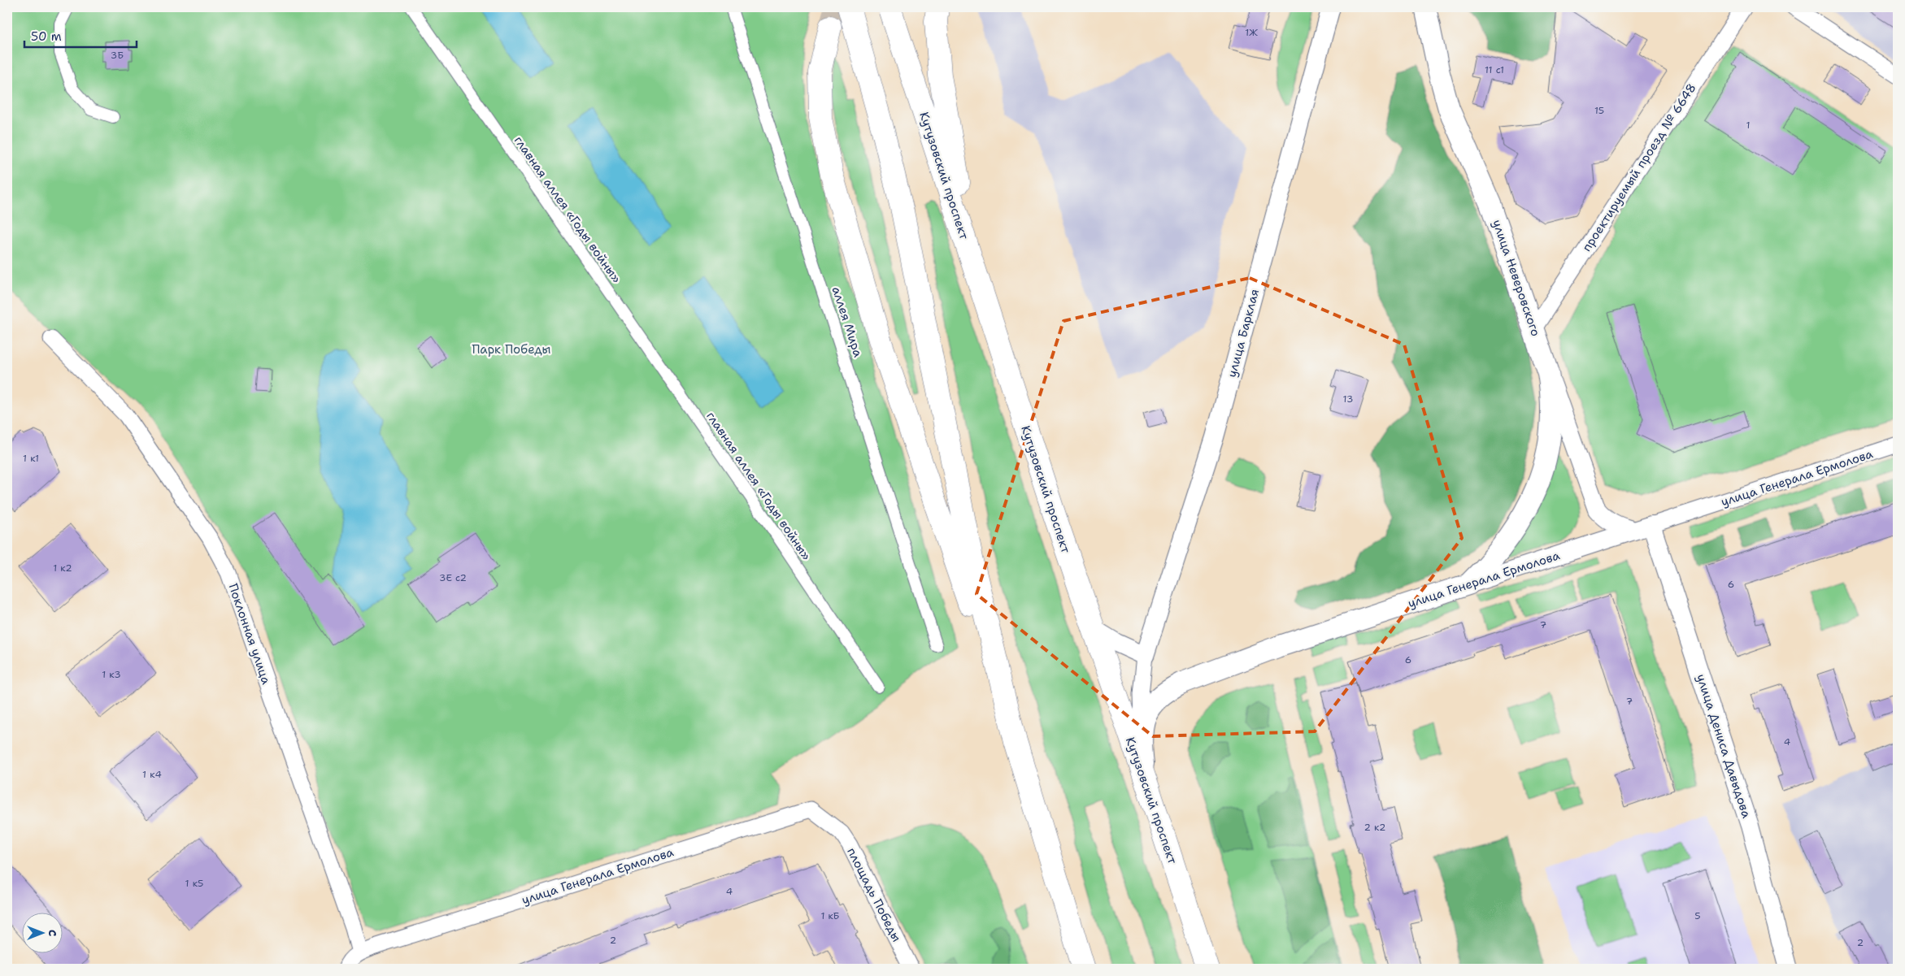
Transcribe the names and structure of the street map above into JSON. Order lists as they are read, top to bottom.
{
  "streets": {
    "main road": ["Кутузовский проспект", "улица Неверовского", "улица Генерала Ермолова"],
    "street": [
      "проектируемый проезд № 6648",
      "главная аллея «Годы войны»",
      "аллея Мира",
      "улица Барклая",
      "Поклонная улица",
      "улица Дениса Давыдова",
      "площадь Победы"
    ]
  },
  "crossings": [
    ["проектируемый проезд № 6648", "улица Неверовского"],
    ["Кутузовский проспект", "улица Генерала Ермолова"],
    ["улица Неверовского", "улица Генерала Ермолова"],
    ["улица Генерала Ермолова", "Поклонная улица"],
    ["улица Генерала Ермолова", "улица Дениса Давыдова"],
    ["улица Генерала Ермолова", "площадь Победы"]
  ],
  "parks": ["Парк Победы"],
  "house_numbers": [
    "1Ж",
    "3Б",
    "11 с1",
    "15",
    "1",
    "13",
    "1 к1",
    "1 к2",
    "3Е с2",
    "6",
    "7",
    "6",
    "1 к3",
    "7",
    "4",
    "1 к4",
    "2 к2",
    "1 к5",
    "4",
    "1 кБ",
    "5",
    "2",
    "2"
  ],
  "scale_bar": "50 m",
  "north": "right"
}
